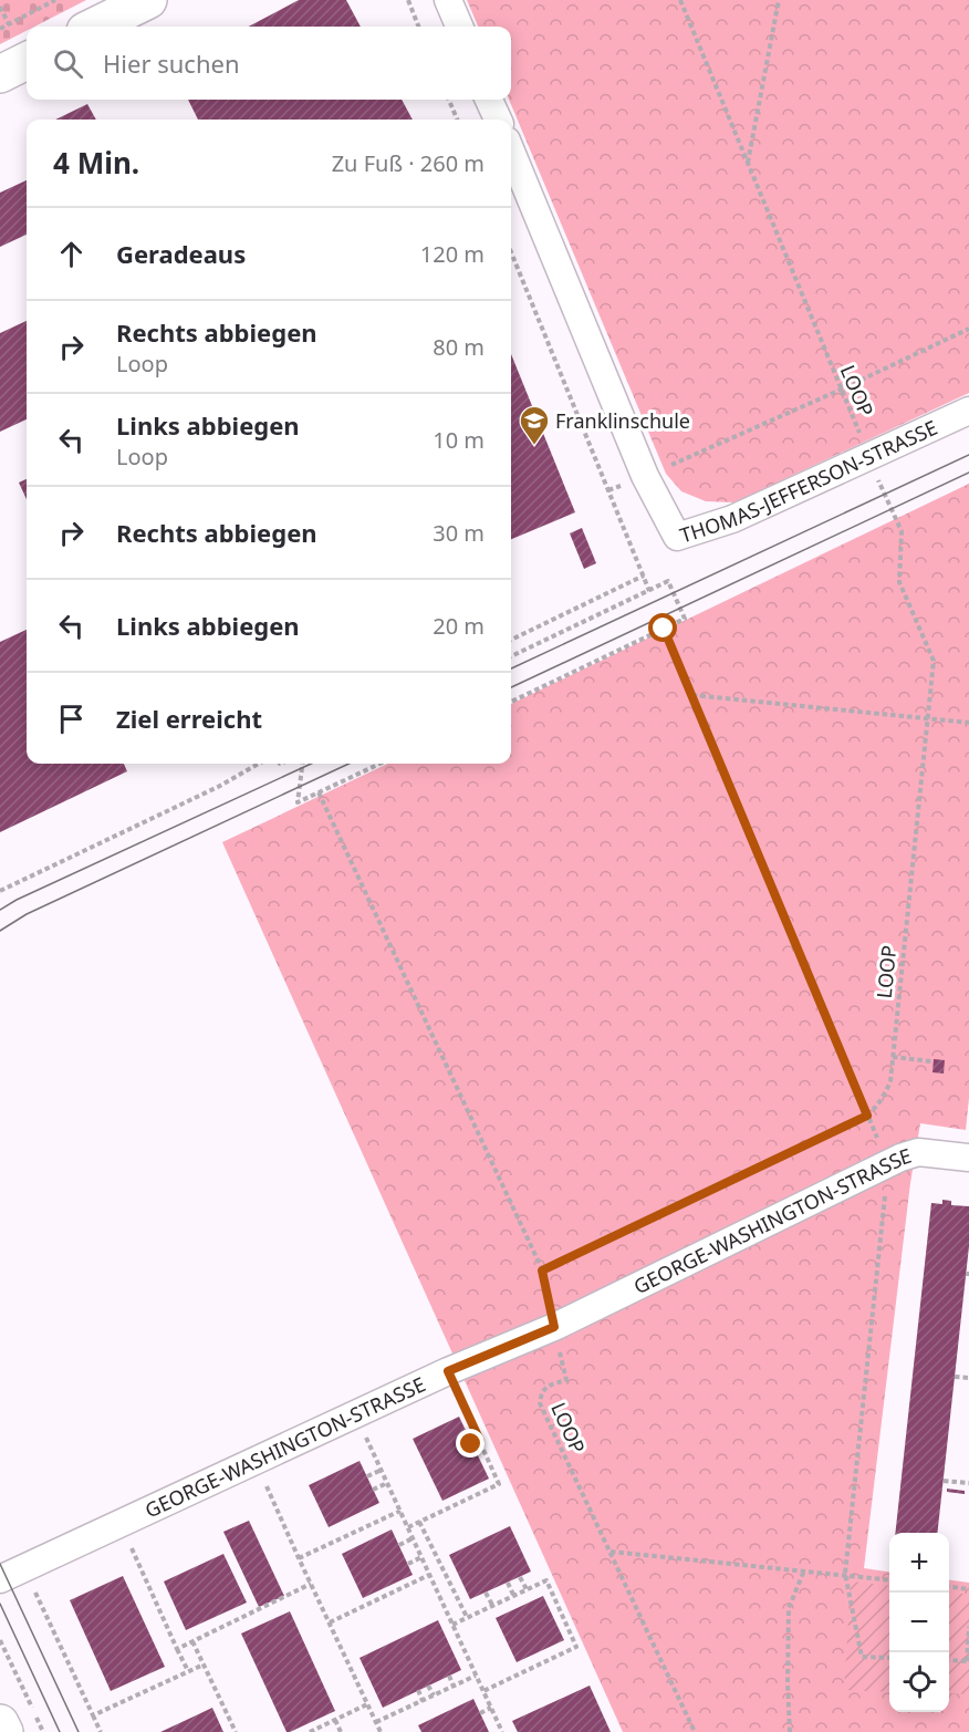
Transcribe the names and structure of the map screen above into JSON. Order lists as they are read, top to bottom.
{
  "streets": {
    "street": ["THOMAS-JEFFERSON-STRASSE", "GEORGE-WASHINGTON-STRASSE"],
    "path": ["LOOP"]
  },
  "crossings": [
    ["LOOP", "THOMAS-JEFFERSON-STRASSE"],
    ["LOOP", "GEORGE-WASHINGTON-STRASSE"]
  ],
  "places": {
    "school or university": ["Franklinschule"]
  },
  "page": {
    "search": "Hier suchen",
    "heading": ["4 Min.", "Zu Fuß · 260 m"],
    "list": [
      ["Geradeaus", "120 m"],
      ["Rechts abbiegen", "Loop", "80 m"],
      ["Links abbiegen", "Loop", "10 m"],
      ["Rechts abbiegen", "30 m"],
      ["Links abbiegen", "20 m"],
      "Ziel erreicht"
    ],
    "map_buttons": ["+", "−"]
  }
}
